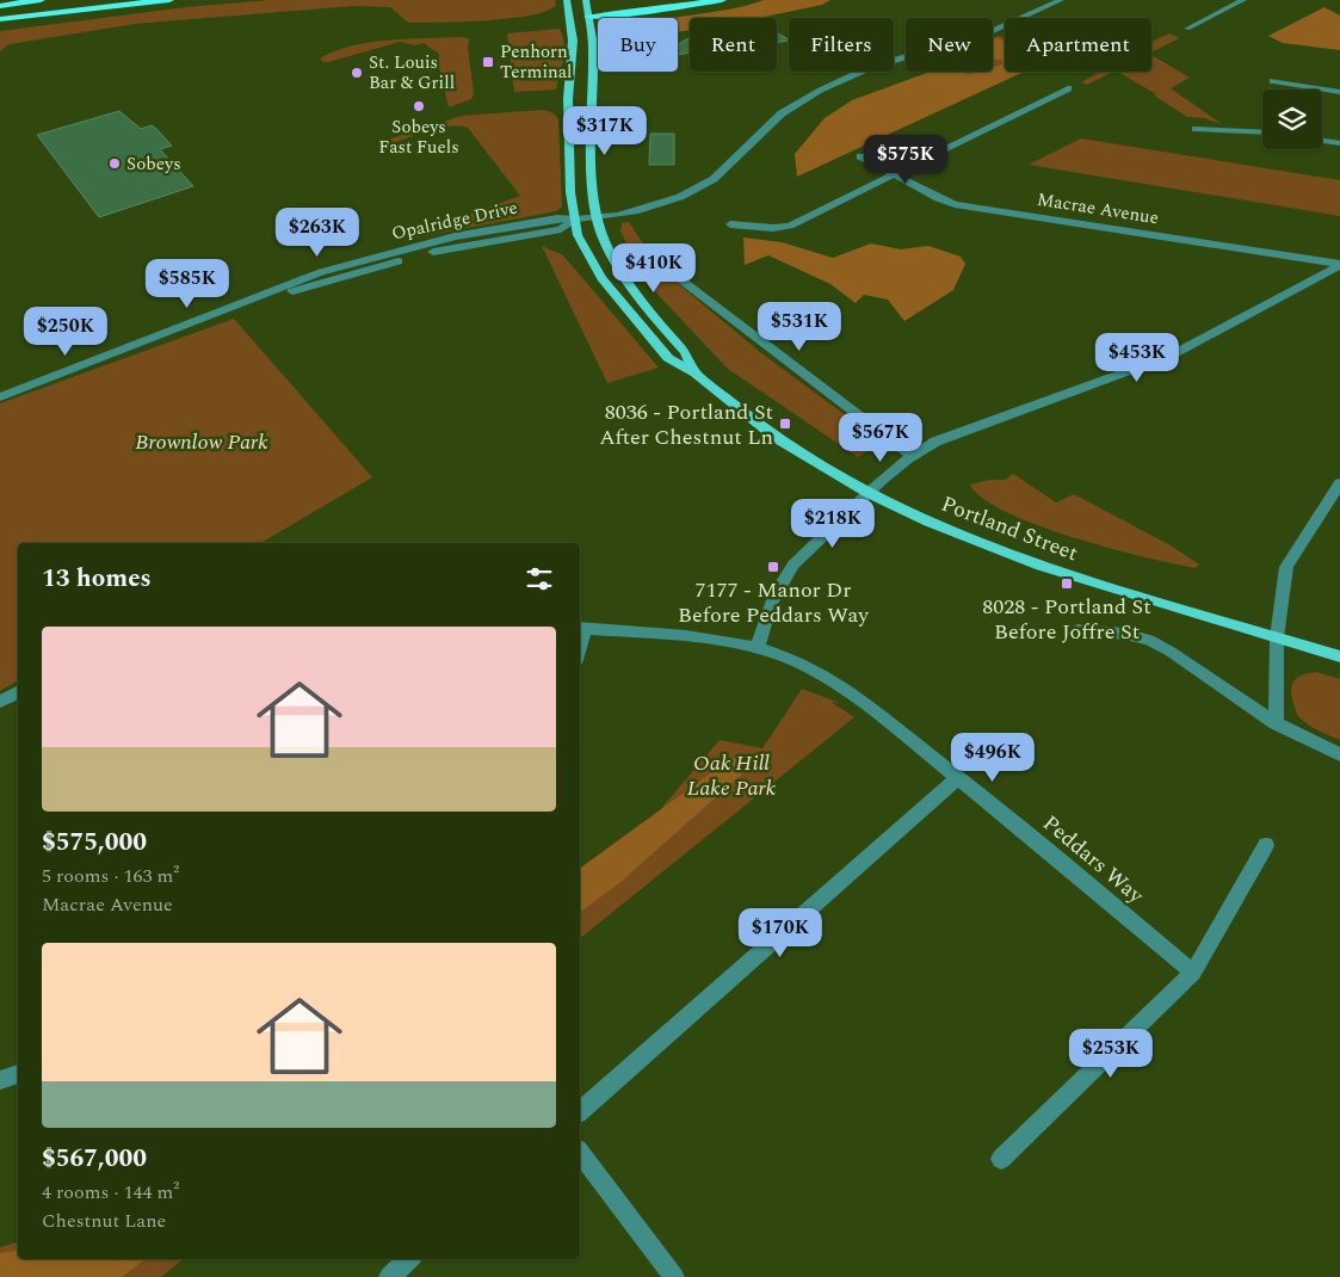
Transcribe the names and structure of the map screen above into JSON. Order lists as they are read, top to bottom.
{
  "streets": {
    "main road": ["Portland Street"],
    "street": ["Macrae Avenue", "Opalridge Drive", "Peddars Way"]
  },
  "crossings": [
    ["Opalridge Drive", "Portland Street"]
  ],
  "parks": ["Brownlow Park", "Oak Hill Lake Park"],
  "places": {
    "transit": [
      "Penhorn Terminal",
      "8036 - Portland St After Chestnut Ln",
      "7177 - Manor Dr Before Peddars Way",
      "8028 - Portland St Before Joffre St"
    ],
    "other": ["St. Louis Bar & Grill", "Sobeys Fast Fuels", "Sobeys"]
  },
  "page": {
    "chip": [
      "Buy",
      "Rent",
      "Filters",
      "New",
      "Apartment"
    ],
    "price": [
      "$317K",
      "$575K",
      "$263K",
      "$410K",
      "$585K",
      "$531K",
      "$250K",
      "$453K",
      "$567K",
      "$218K",
      "$496K",
      "$170K",
      "$253K"
    ],
    "heading": "13 homes",
    "list": [
      {
        "name": "$575,000",
        "note": "5 rooms · 163 m² · Macrae Avenue"
      },
      {
        "name": "$567,000",
        "note": "4 rooms · 144 m² · Chestnut Lane"
      }
    ]
  }
}
